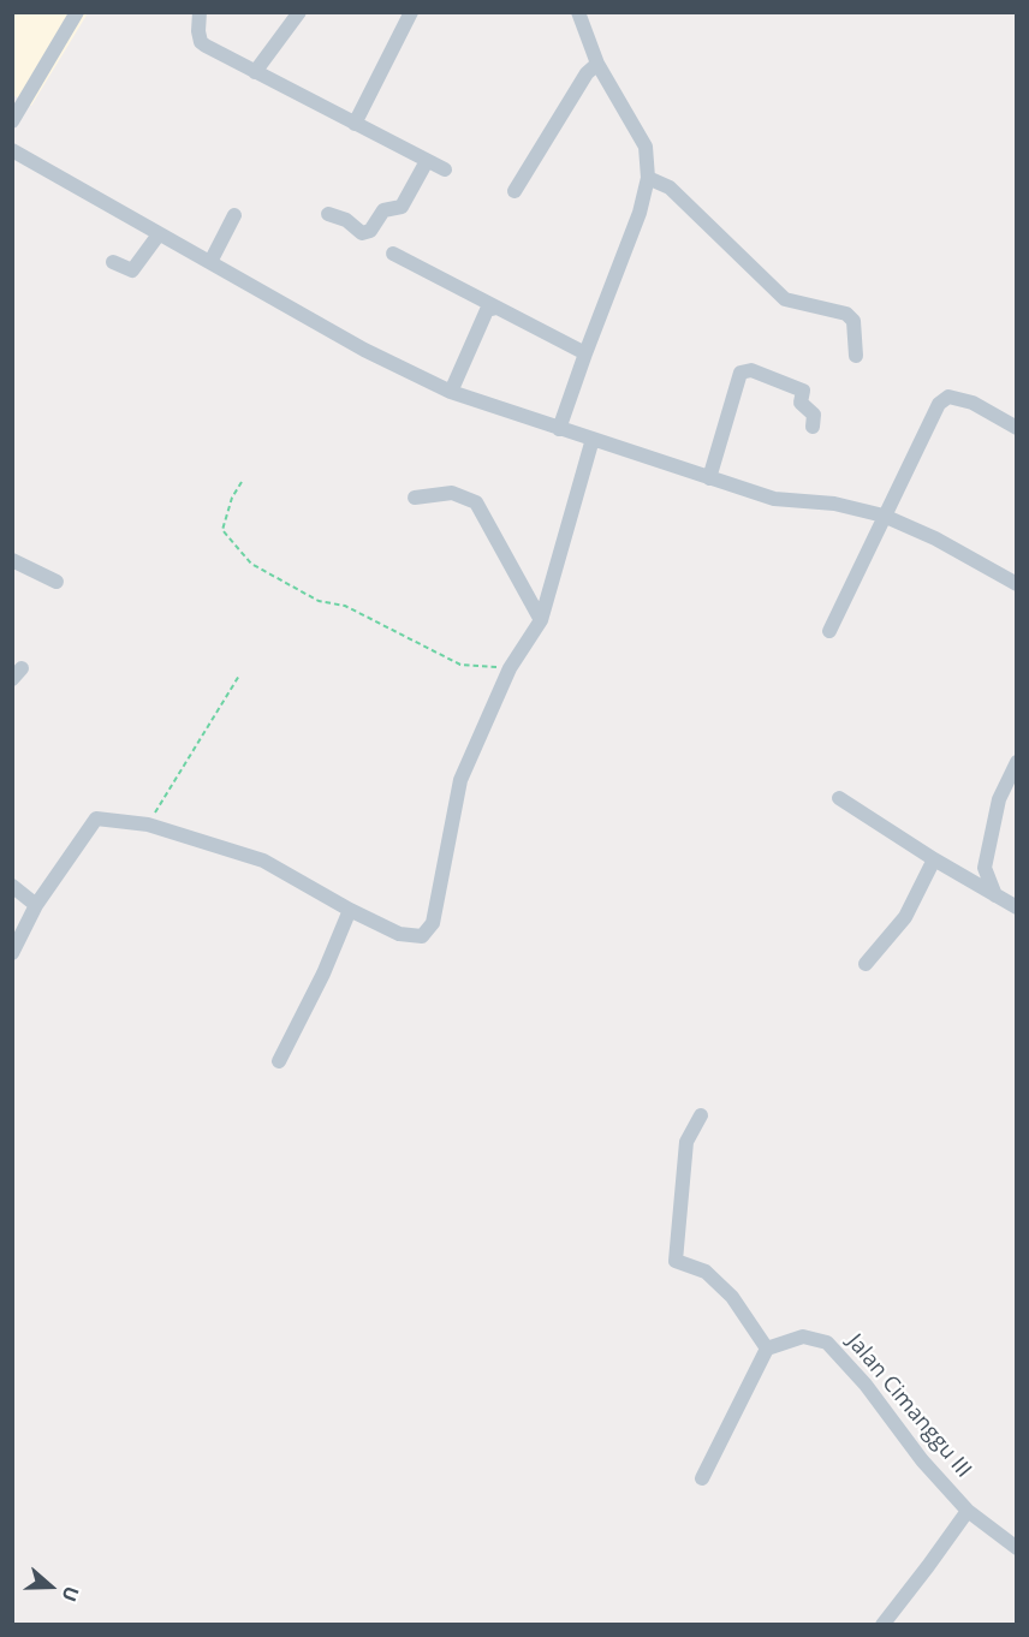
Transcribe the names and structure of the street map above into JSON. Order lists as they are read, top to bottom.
{
  "streets": {
    "street": ["Jalan Cimanggu III"]
  },
  "north": "right"
}
